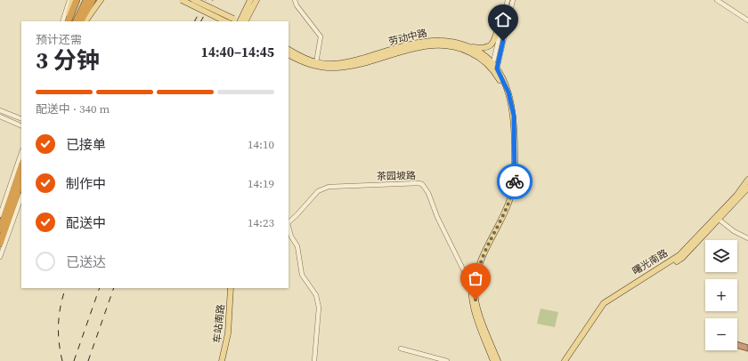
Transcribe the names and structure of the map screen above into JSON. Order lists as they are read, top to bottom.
{
  "streets": {
    "main road": ["劳动中路", "曙光南路", "车站南路"],
    "street": ["茶园坡路"]
  },
  "crossings": [
    ["劳动中路", "茶园坡路"]
  ],
  "page": {
    "heading": ["3 分钟", "预计还需", "14:40–14:45"],
    "bar": "配送中 · 340 m",
    "list": [
      ["已接单", "14:10"],
      ["制作中", "14:19"],
      ["配送中", "14:23"],
      "已送达"
    ],
    "map_buttons": ["+", "−"]
  }
}
